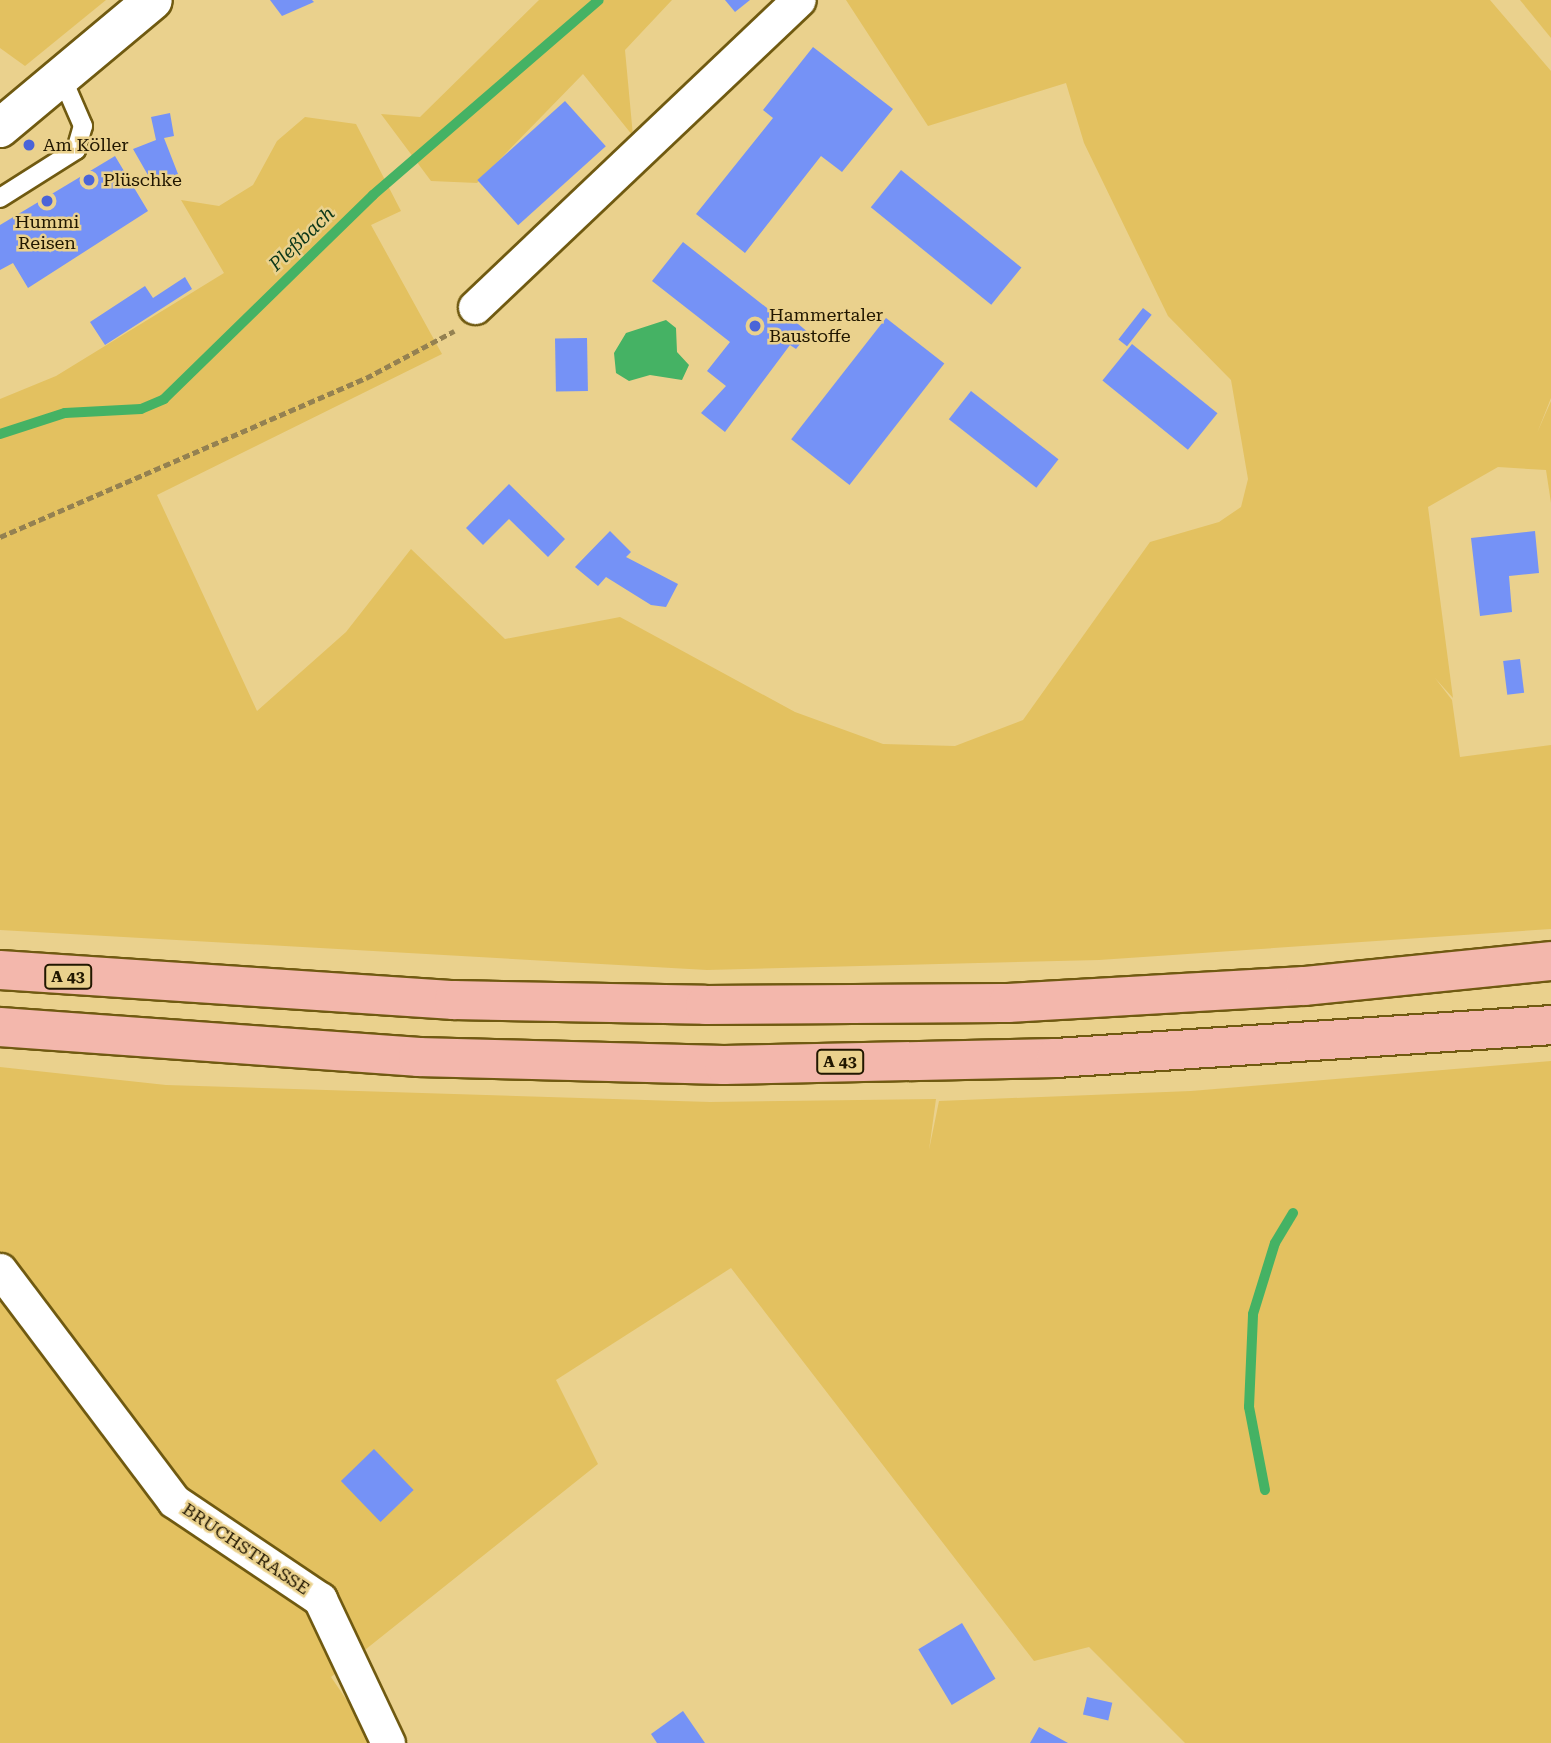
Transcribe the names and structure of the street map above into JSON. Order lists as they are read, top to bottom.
{
  "streets": {
    "highway": ["A 43"],
    "street": ["BRUCHSTRASSE"]
  },
  "water": ["Pleßbach"],
  "places": [
    "Am Köller",
    "Plüschke",
    "Hummi Reisen",
    "Hammertaler Baustoffe"
  ]
}
